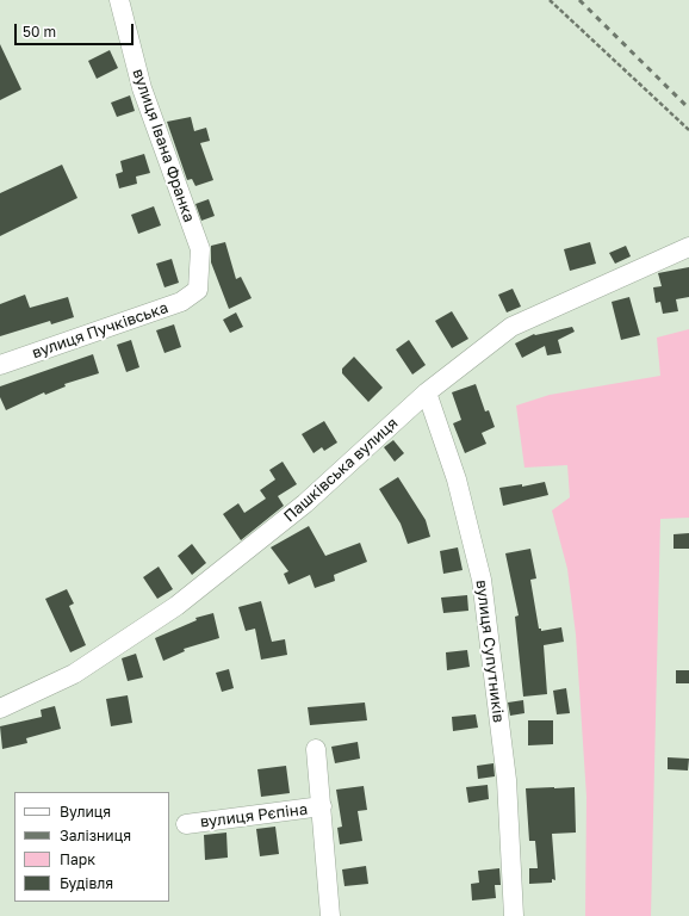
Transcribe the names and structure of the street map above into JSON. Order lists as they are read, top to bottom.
{
  "streets": {
    "street": [
      "вулиця Івана Франка",
      "вулиця Пучківська",
      "Пашківська вулиця",
      "вулиця Супутників",
      "вулиця Рєпіна"
    ]
  },
  "crossings": [
    ["вулиця Івана Франка", "вулиця Пучківська"],
    ["Пашківська вулиця", "вулиця Супутників"]
  ],
  "legend": [
    "Вулиця",
    "Залізниця",
    "Парк",
    "Будівля"
  ],
  "scale_bar": "50 m"
}
